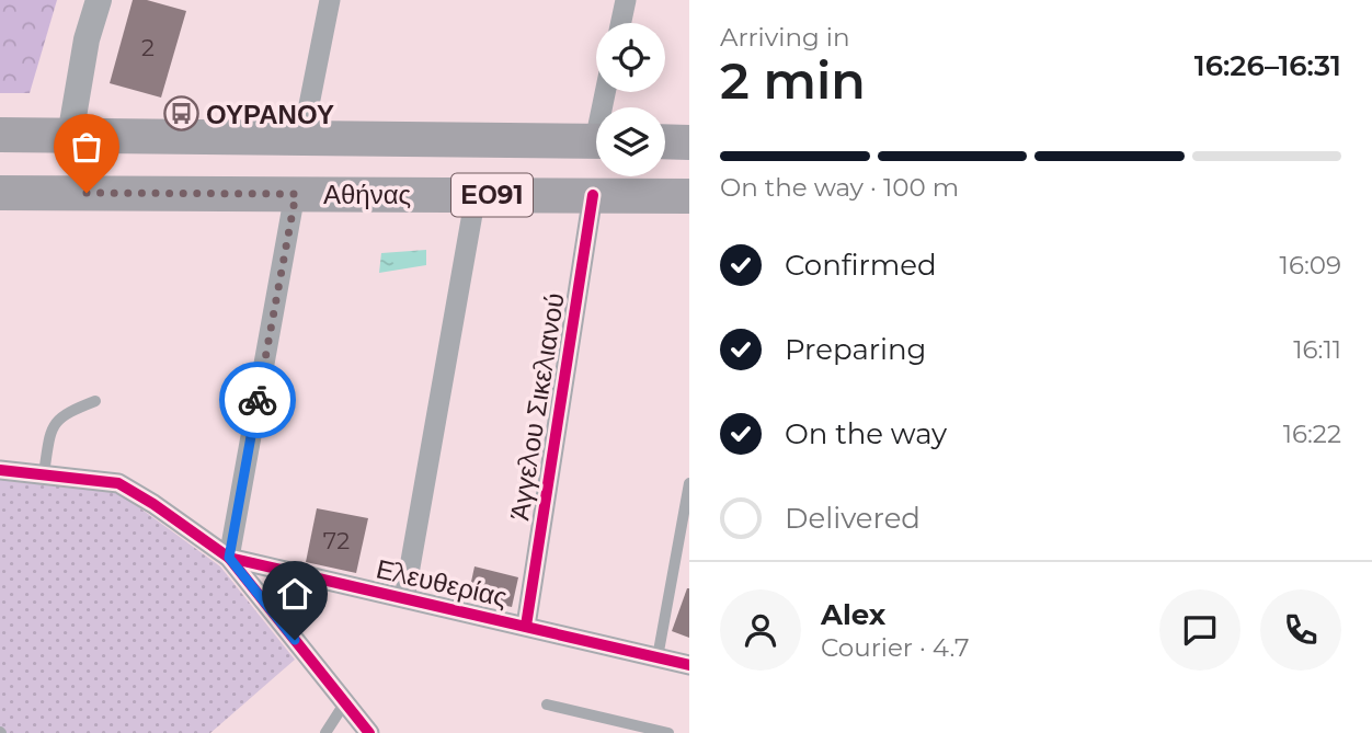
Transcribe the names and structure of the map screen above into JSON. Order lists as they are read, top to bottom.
{
  "streets": {
    "highway": ["Αθήνας", "ΕΟ91"],
    "street": ["Άγγελου Σικελιανού", "Ελευθερίας"]
  },
  "crossings": [
    ["Αθήνας", "Άγγελου Σικελιανού"],
    ["Άγγελου Σικελιανού", "Ελευθερίας"]
  ],
  "places": {
    "bus stop": ["ΟΥΡΑΝΟΥ"]
  },
  "house_numbers": ["2", "72"],
  "page": {
    "heading": ["2 min", "Arriving in", "16:26–16:31"],
    "panel": ["Alex", "Courier · 4.7"],
    "bar": "On the way · 100 m",
    "list": [
      ["Confirmed", "16:09"],
      ["Preparing", "16:11"],
      ["On the way", "16:22"],
      "Delivered"
    ]
  }
}
